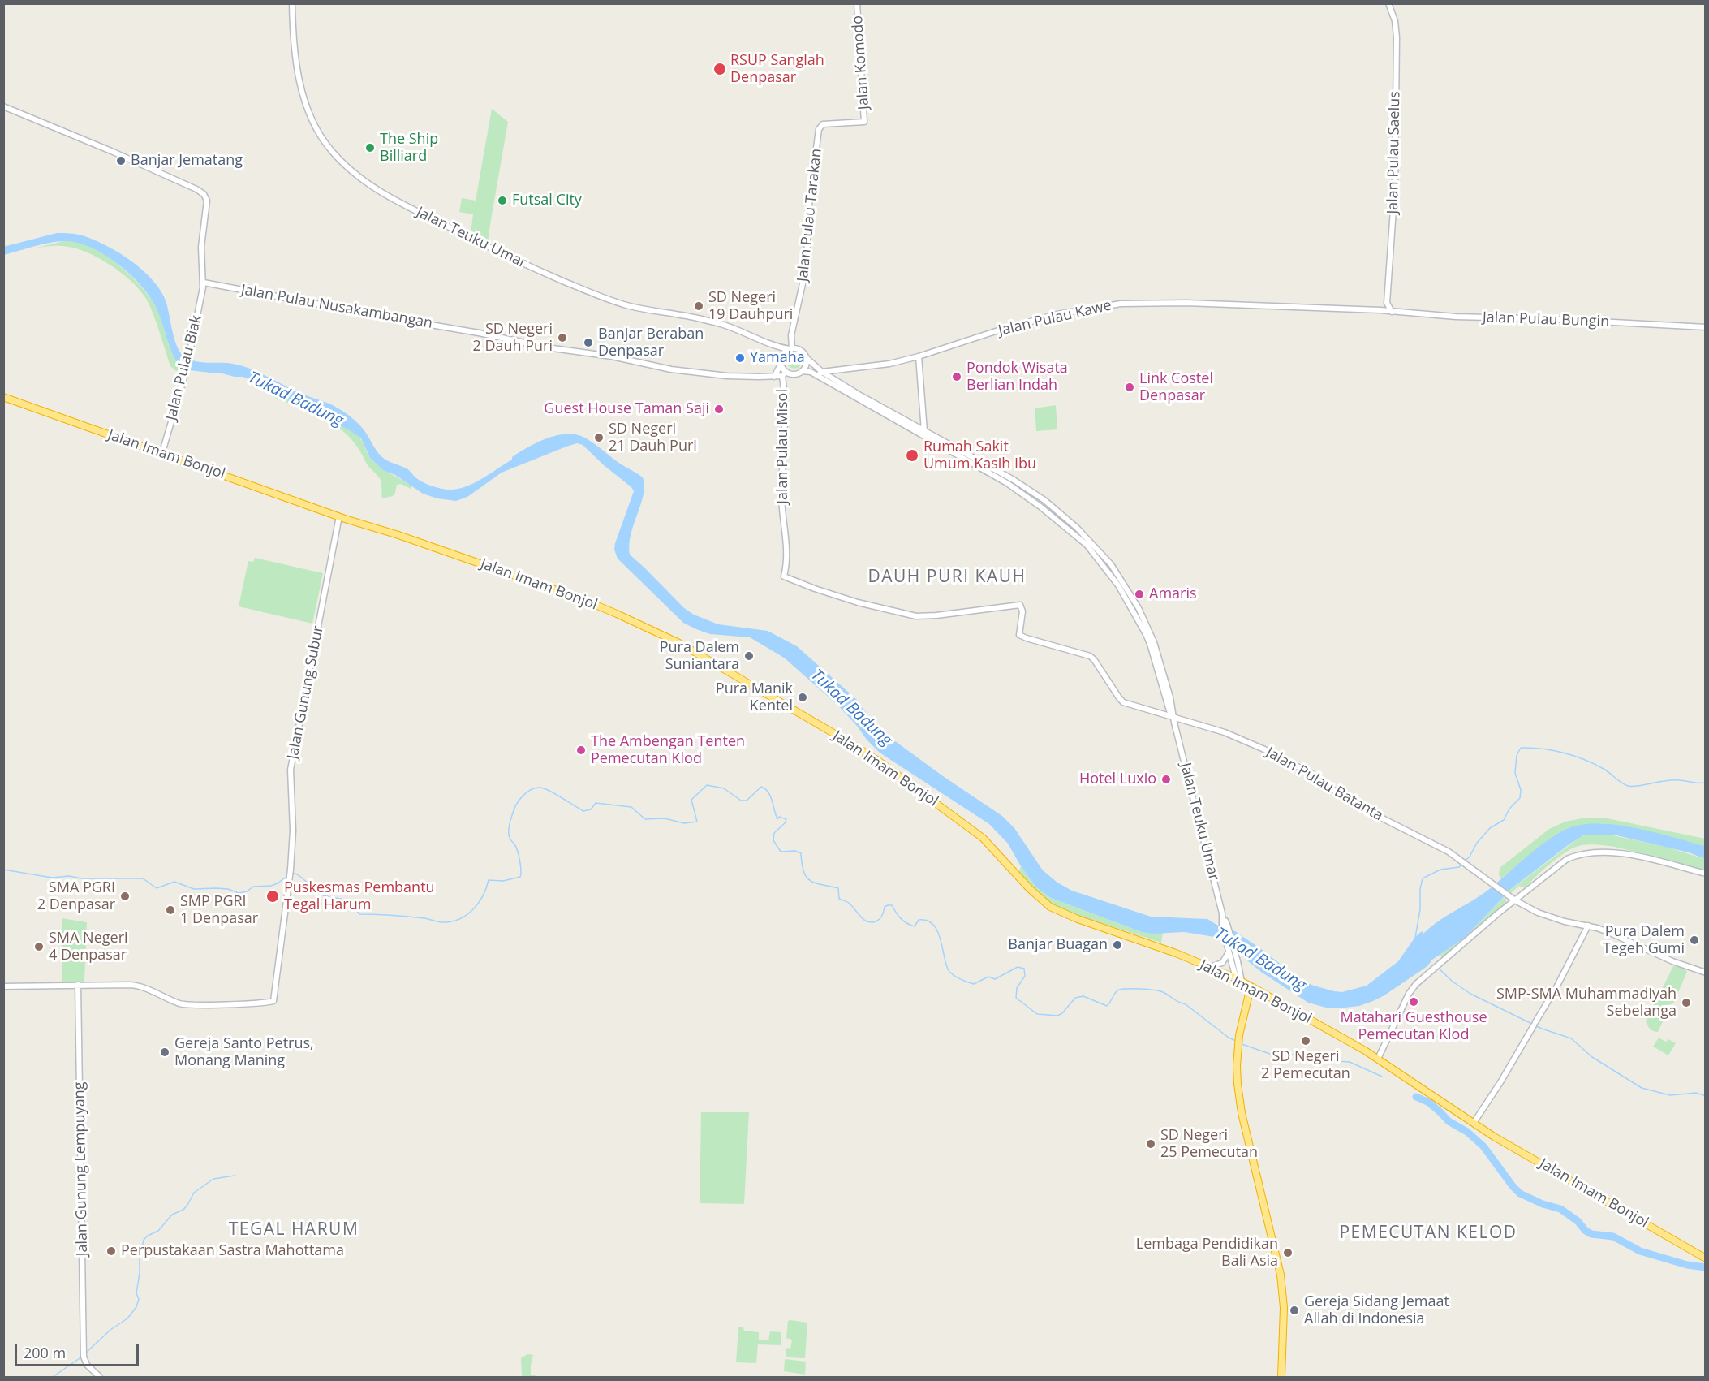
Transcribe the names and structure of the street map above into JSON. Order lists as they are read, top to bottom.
{
  "streets": {
    "highway": ["Jalan Imam Bonjol"],
    "street": [
      "Jalan Komodo",
      "Jalan Pulau Saelus",
      "Jalan Pulau Tarakan",
      "Jalan Teuku Umar",
      "Jalan Pulau Nusakambangan",
      "Jalan Pulau Kawe",
      "Jalan Pulau Bungin",
      "Jalan Pulau Biak",
      "Jalan Pulau Misol",
      "Jalan Gunung Subur",
      "Jalan Pulau Batanta",
      "Jalan Gunung Lempuyang"
    ]
  },
  "crossings": [
    ["Jalan Komodo", "Jalan Pulau Tarakan"],
    ["Jalan Pulau Tarakan", "Jalan Teuku Umar"],
    ["Jalan Pulau Tarakan", "Jalan Pulau Nusakambangan"],
    ["Jalan Pulau Tarakan", "Jalan Pulau Misol"],
    ["Jalan Teuku Umar", "Jalan Pulau Nusakambangan"],
    ["Jalan Teuku Umar", "Jalan Pulau Kawe"],
    ["Jalan Teuku Umar", "Jalan Pulau Misol"],
    ["Jalan Teuku Umar", "Jalan Imam Bonjol"],
    ["Jalan Teuku Umar", "Jalan Pulau Batanta"],
    ["Jalan Pulau Nusakambangan", "Jalan Pulau Biak"],
    ["Jalan Pulau Nusakambangan", "Jalan Pulau Misol"],
    ["Jalan Pulau Kawe", "Jalan Pulau Bungin"],
    ["Jalan Pulau Biak", "Jalan Imam Bonjol"],
    ["Jalan Pulau Misol", "Jalan Pulau Batanta"],
    ["Jalan Imam Bonjol", "Jalan Gunung Subur"],
    ["Jalan Gunung Subur", "Jalan Gunung Lempuyang"]
  ],
  "districts": ["DAUH PURI KAUH", "TEGAL HARUM", "PEMECUTAN KELOD"],
  "water": ["Tukad Badung"],
  "places": [
    "RSUP Sanglah Denpasar",
    "The Ship Billiard",
    "Banjar Jematang",
    "Futsal City",
    "SD Negeri 19 Dauhpuri",
    "SD Negeri 2 Dauh Puri",
    "Banjar Beraban Denpasar",
    "Yamaha",
    "Pondok Wisata Berlian Indah",
    "Link Costel Denpasar",
    "Guest House Taman Saji",
    "SD Negeri 21 Dauh Puri",
    "Rumah Sakit Umum Kasih Ibu",
    "Amaris",
    "Pura Dalem Suniantara",
    "Pura Manik Kentel",
    "The Ambengan Tenten Pemecutan Klod",
    "Hotel Luxio",
    "SMA PGRI 2 Denpasar",
    "Puskesmas Pembantu Tegal Harum",
    "SMP PGRI 1 Denpasar",
    "Pura Dalem Tegeh Gumi",
    "Banjar Buagan",
    "SMA Negeri 4 Denpasar",
    "Matahari Guesthouse Pemecutan Klod",
    "SMP-SMA Muhammadiyah Sebelanga",
    "SD Negeri 2 Pemecutan",
    "Gereja Santo Petrus, Monang Maning",
    "SD Negeri 25 Pemecutan",
    "Perpustakaan Sastra Mahottama",
    "Lembaga Pendidikan Bali Asia",
    "Gereja Sidang Jemaat Allah di Indonesia"
  ],
  "scale_bar": "200 m"
}
